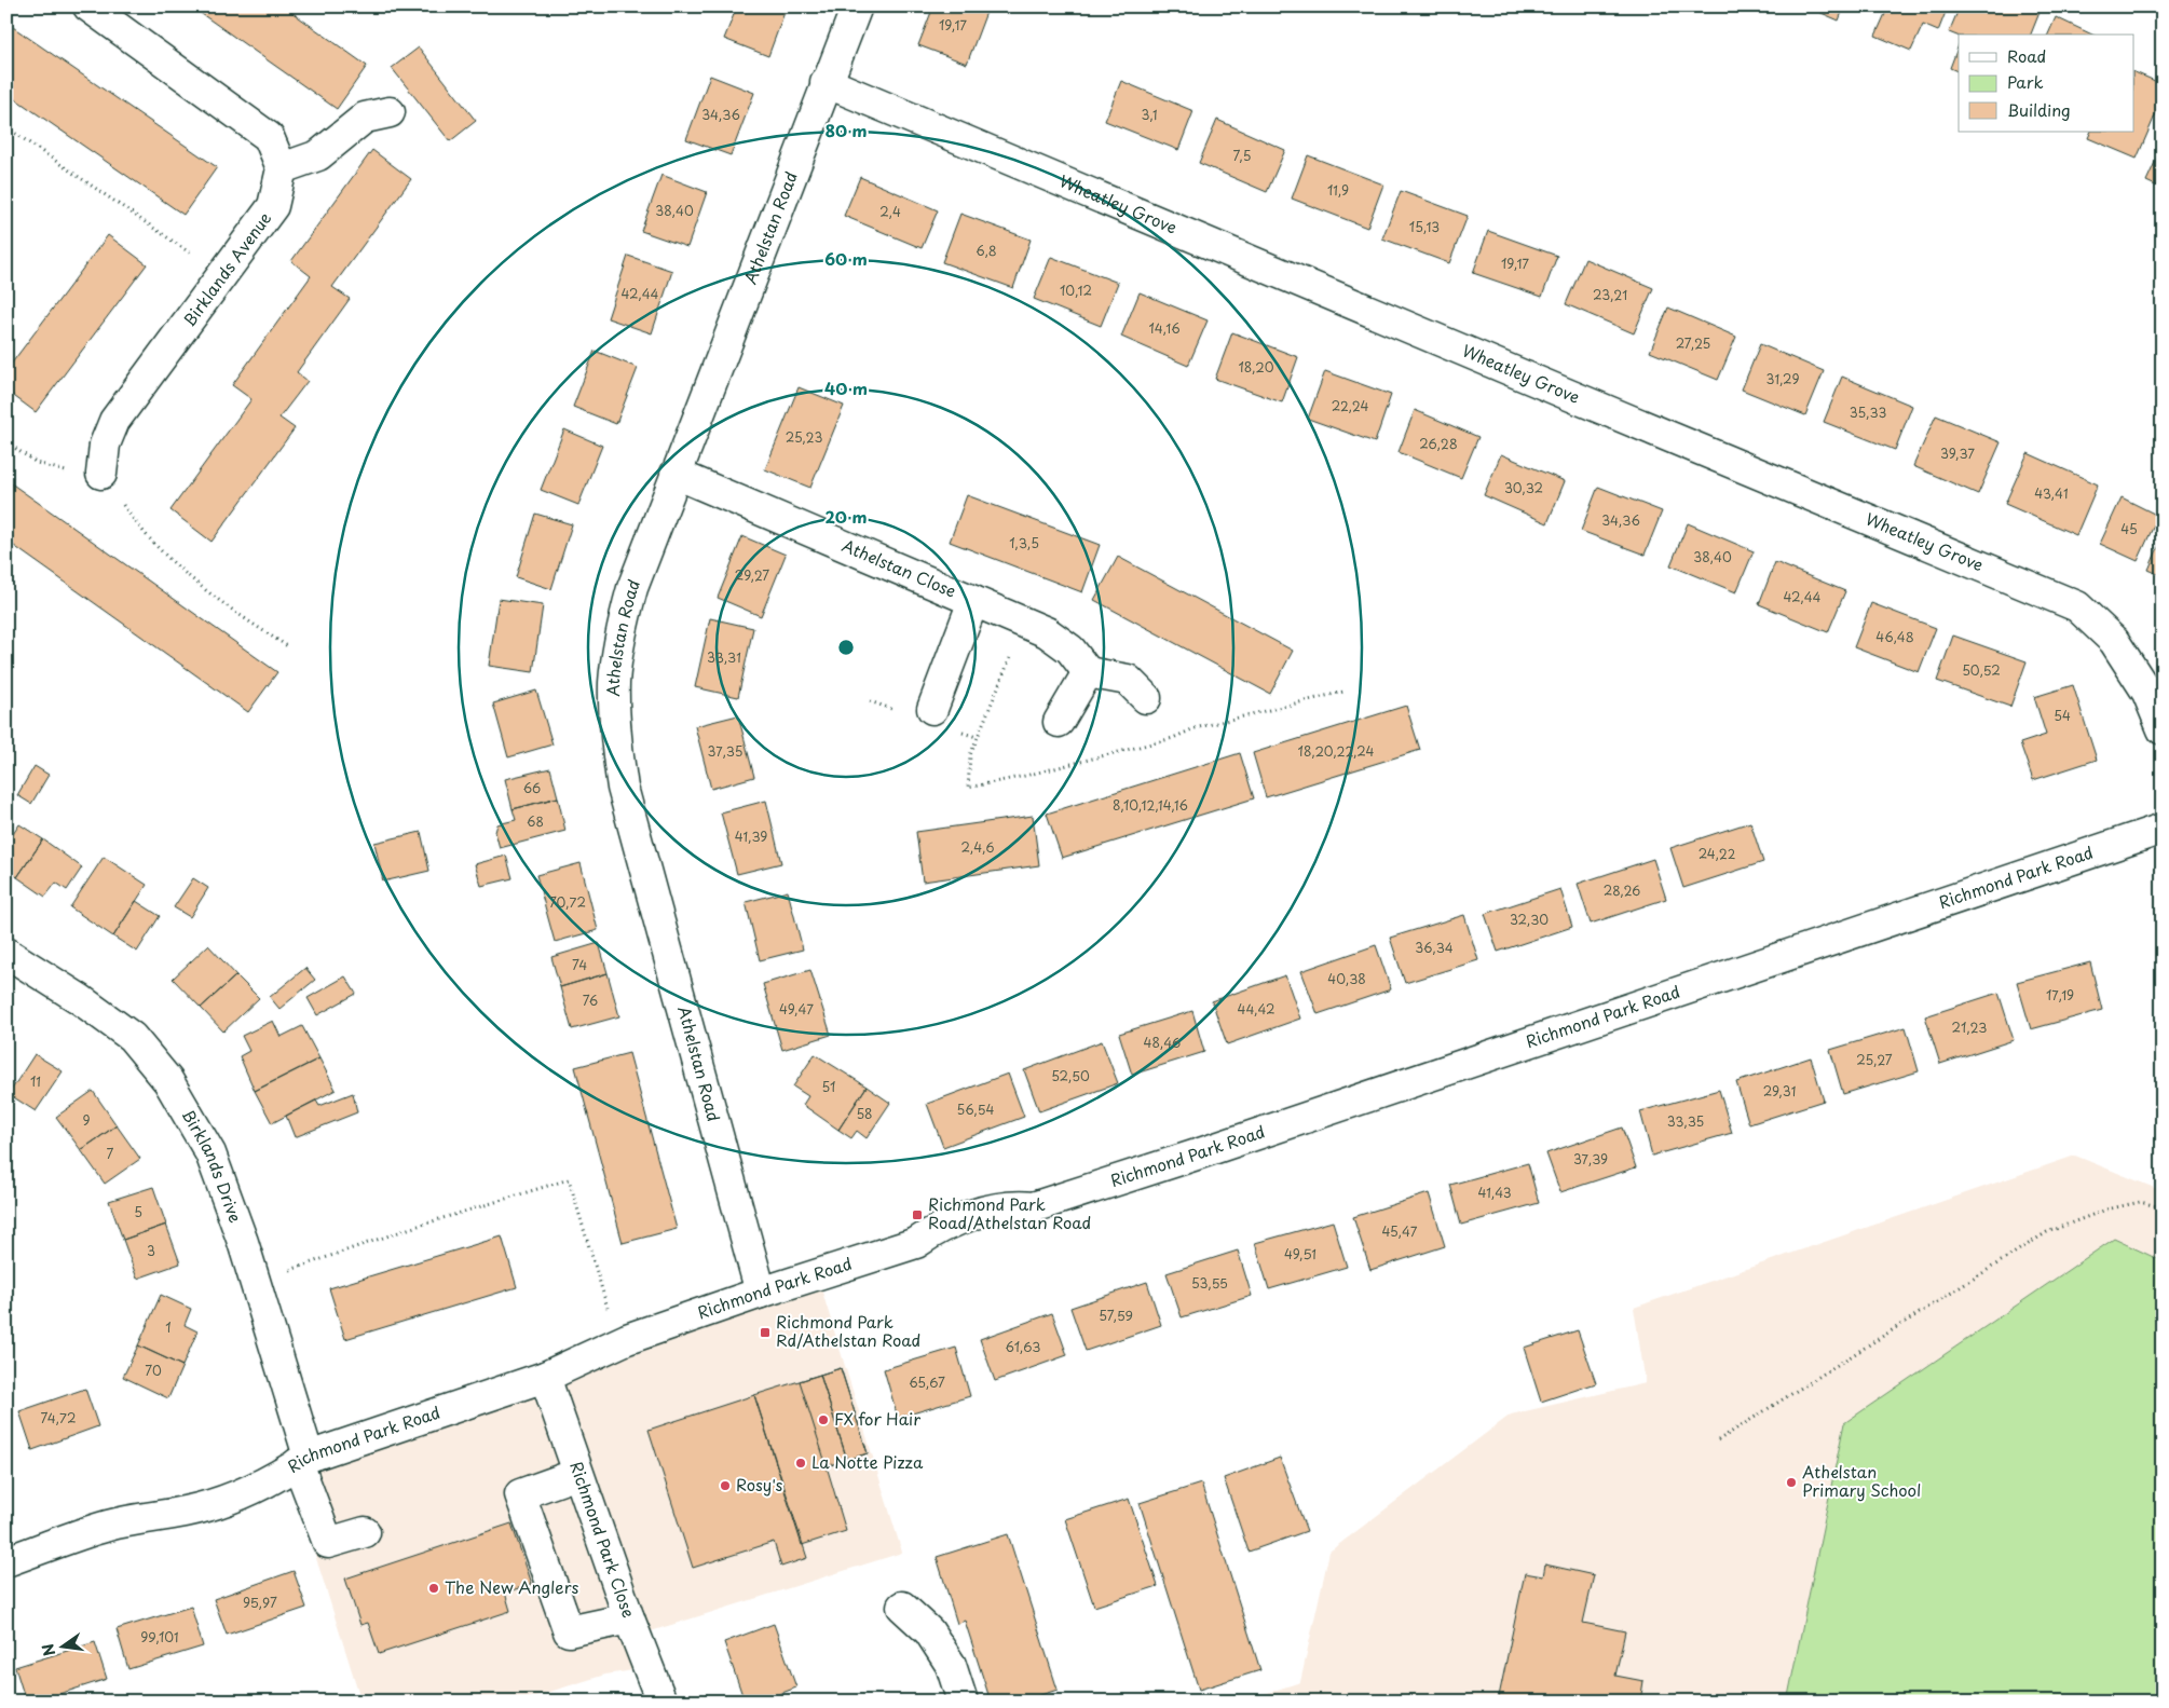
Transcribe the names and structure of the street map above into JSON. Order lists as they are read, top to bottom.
{
  "streets": {
    "street": [
      "Wheatley Grove",
      "Athelstan Road",
      "Birklands Avenue",
      "Athelstan Close",
      "Richmond Park Road",
      "Birklands Drive",
      "Richmond Park Close"
    ]
  },
  "crossings": [
    ["Wheatley Grove", "Athelstan Road"],
    ["Athelstan Road", "Athelstan Close"],
    ["Athelstan Road", "Richmond Park Road"],
    ["Richmond Park Road", "Birklands Drive"],
    ["Richmond Park Road", "Richmond Park Close"]
  ],
  "places": {
    "transit": ["Richmond Park Road/Athelstan Road", "Richmond Park Rd/Athelstan Road"],
    "other": [
      "FX for Hair",
      "La Notte Pizza",
      "Athelstan Primary School",
      "Rosy's",
      "The New Anglers"
    ]
  },
  "house_numbers": [
    "19,17",
    "34,36",
    "3,1",
    "7,5",
    "11,9",
    "38,40",
    "2,4",
    "15,13",
    "6,8",
    "19,17",
    "10,12",
    "42,44",
    "23,21",
    "14,16",
    "27,25",
    "18,20",
    "31,29",
    "22,24",
    "35,33",
    "25,23",
    "26,28",
    "39,37",
    "30,32",
    "43,41",
    "34,36",
    "45",
    "1,3,5",
    "38,40",
    "29,27",
    "42,44",
    "46,48",
    "33,31",
    "50,52",
    "54",
    "37,35",
    "18,20,22,24",
    "66",
    "8,10,12,14,16",
    "68",
    "41,39",
    "2,4,6",
    "24,22",
    "28,26",
    "70,72",
    "32,30",
    "36,34",
    "74",
    "40,38",
    "17,19",
    "76",
    "49,47",
    "44,42",
    "21,23",
    "48,46",
    "25,27",
    "52,50",
    "11",
    "51",
    "29,31",
    "56,54",
    "58",
    "9",
    "33,35",
    "7",
    "37,39",
    "41,43",
    "5",
    "45,47",
    "3",
    "49,51",
    "53,55",
    "57,59",
    "1",
    "61,63",
    "70",
    "65,67",
    "74,72",
    "95,97",
    "99,101"
  ],
  "legend": ["Road", "Park", "Building"],
  "north": "left",
  "rings": [
    "80 m",
    "60 m",
    "40 m",
    "20 m"
  ]
}
